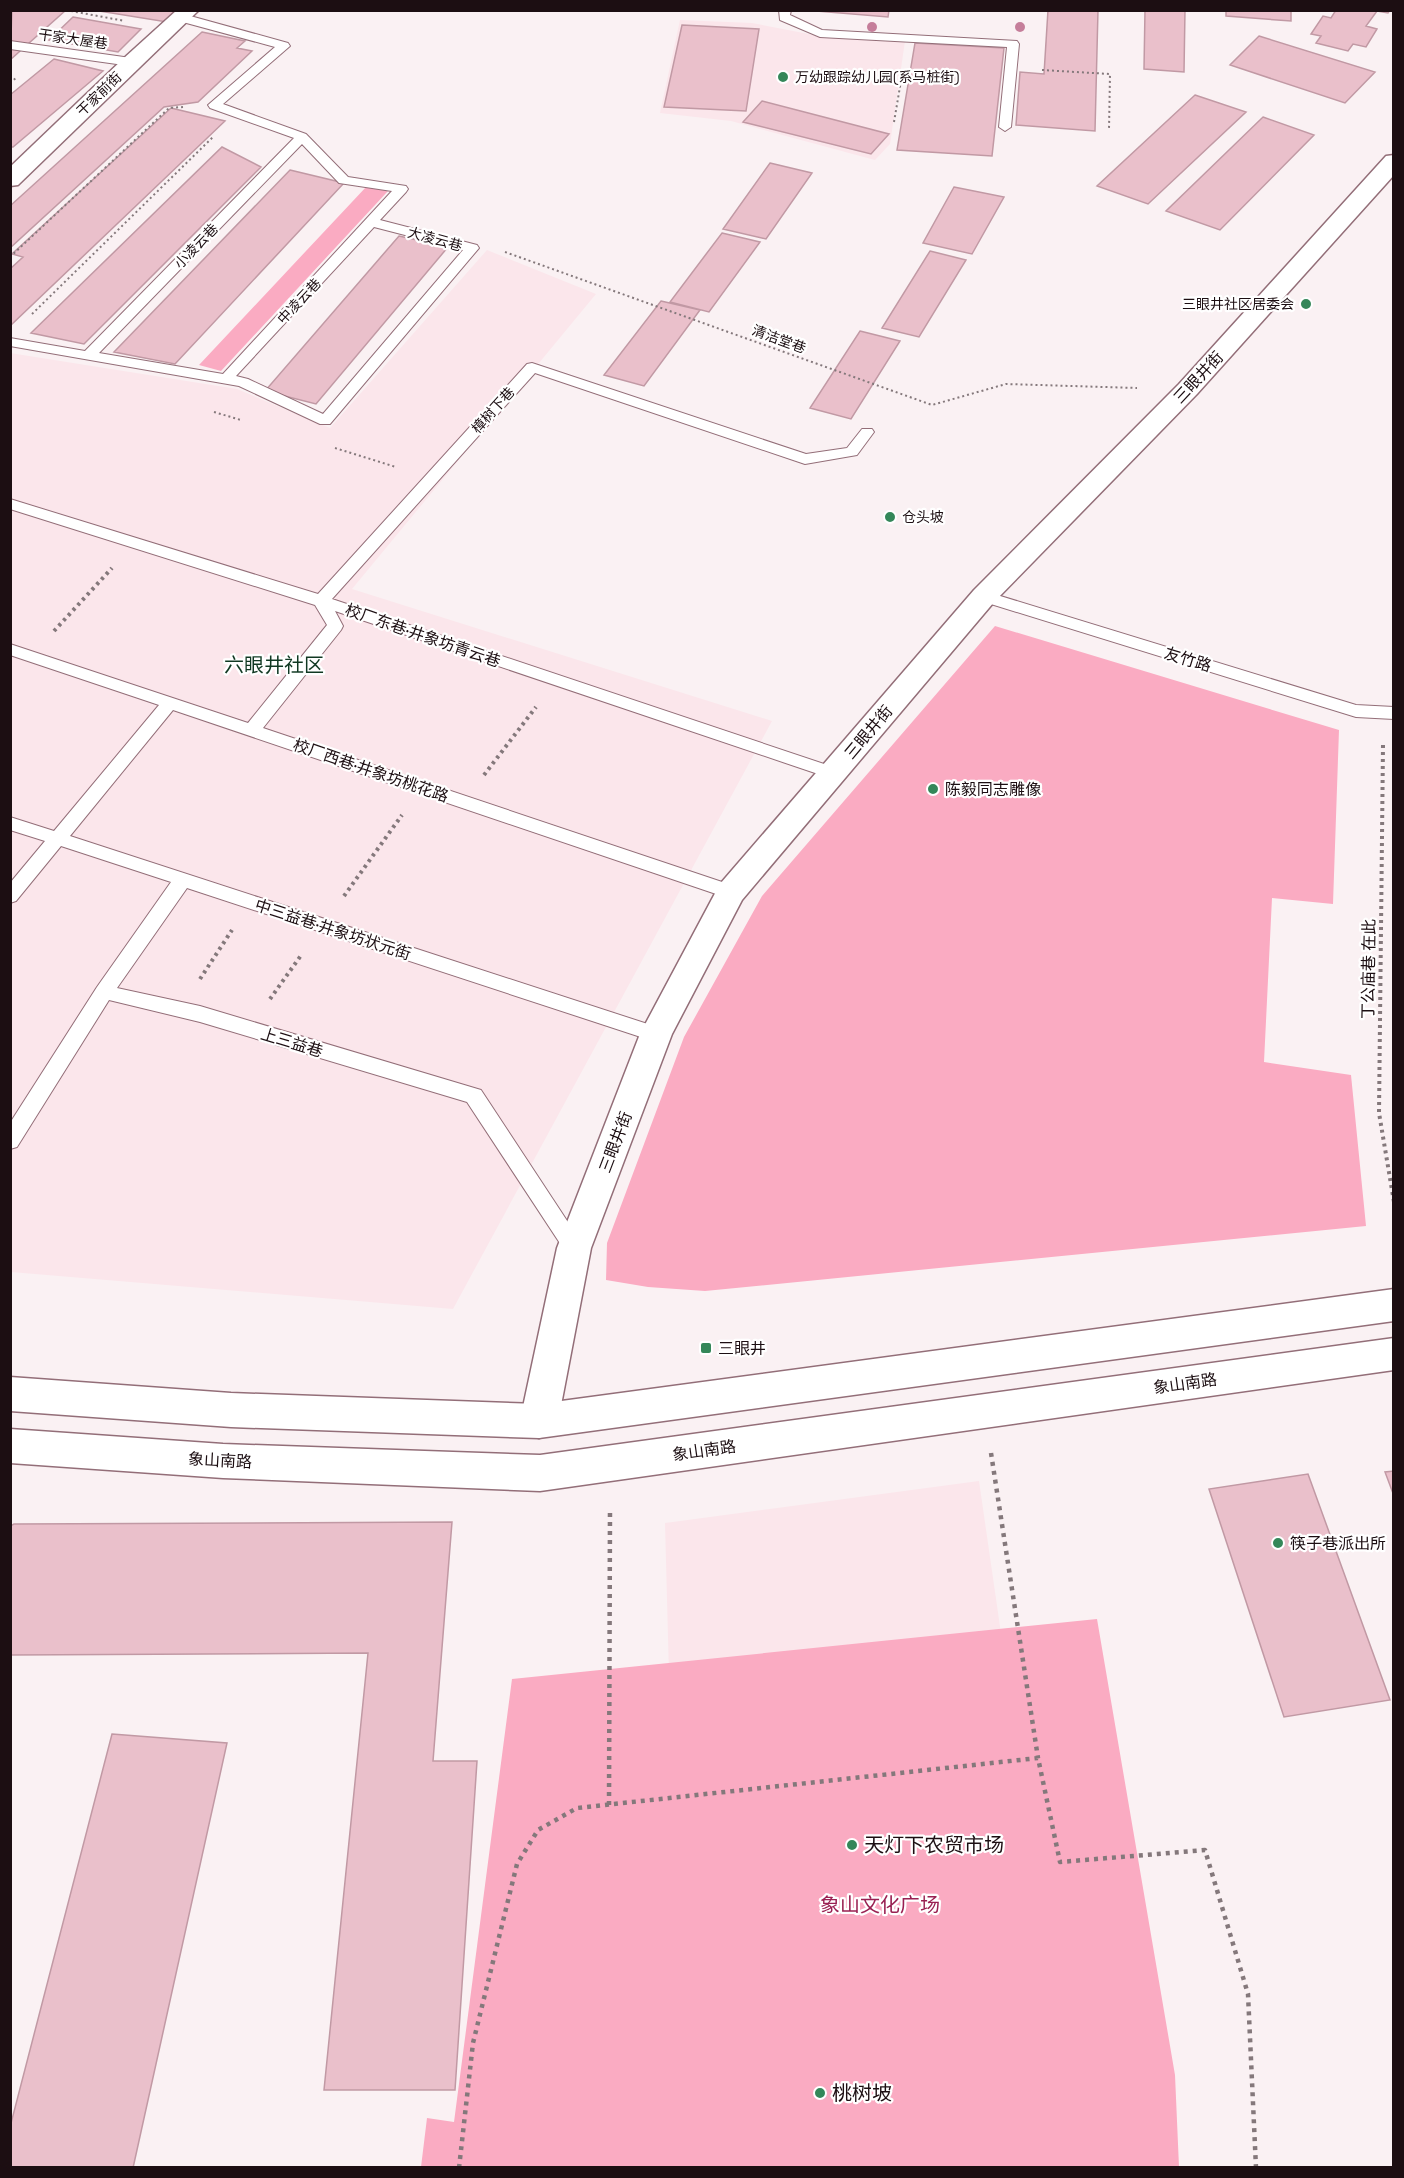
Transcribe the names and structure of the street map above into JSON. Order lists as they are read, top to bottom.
{
  "streets": {
    "street": ["干家前街", "三眼井街", "象山南路"],
    "lane": [
      "干家大屋巷",
      "大凌云巷",
      "小凌云巷",
      "中凌云巷",
      "樟树下巷",
      "校厂东巷·井象坊青云巷",
      "友竹路",
      "校厂西巷·井象坊桃花路",
      "中三益巷·井象坊状元街",
      "上三益巷"
    ],
    "path": ["清洁堂巷", "丁公庙巷 在此"]
  },
  "crossings": [
    ["干家大屋巷", "干家前街"],
    ["大凌云巷", "小凌云巷"],
    ["大凌云巷", "中凌云巷"],
    ["清洁堂巷", "三眼井街"],
    ["三眼井街", "校厂东巷·井象坊青云巷"],
    ["三眼井街", "友竹路"],
    ["三眼井街", "校厂西巷·井象坊桃花路"],
    ["三眼井街", "中三益巷·井象坊状元街"],
    ["三眼井街", "上三益巷"],
    ["樟树下巷", "校厂东巷·井象坊青云巷"]
  ],
  "districts": ["六眼井社区"],
  "parks": ["象山文化广场"],
  "places": {
    "other": [
      "万幼跟踪幼儿园(系马桩街)",
      "三眼井社区居委会",
      "仓头坡",
      "陈毅同志雕像",
      "筷子巷派出所",
      "天灯下农贸市场",
      "桃树坡"
    ],
    "transit": ["三眼井"]
  }
}
